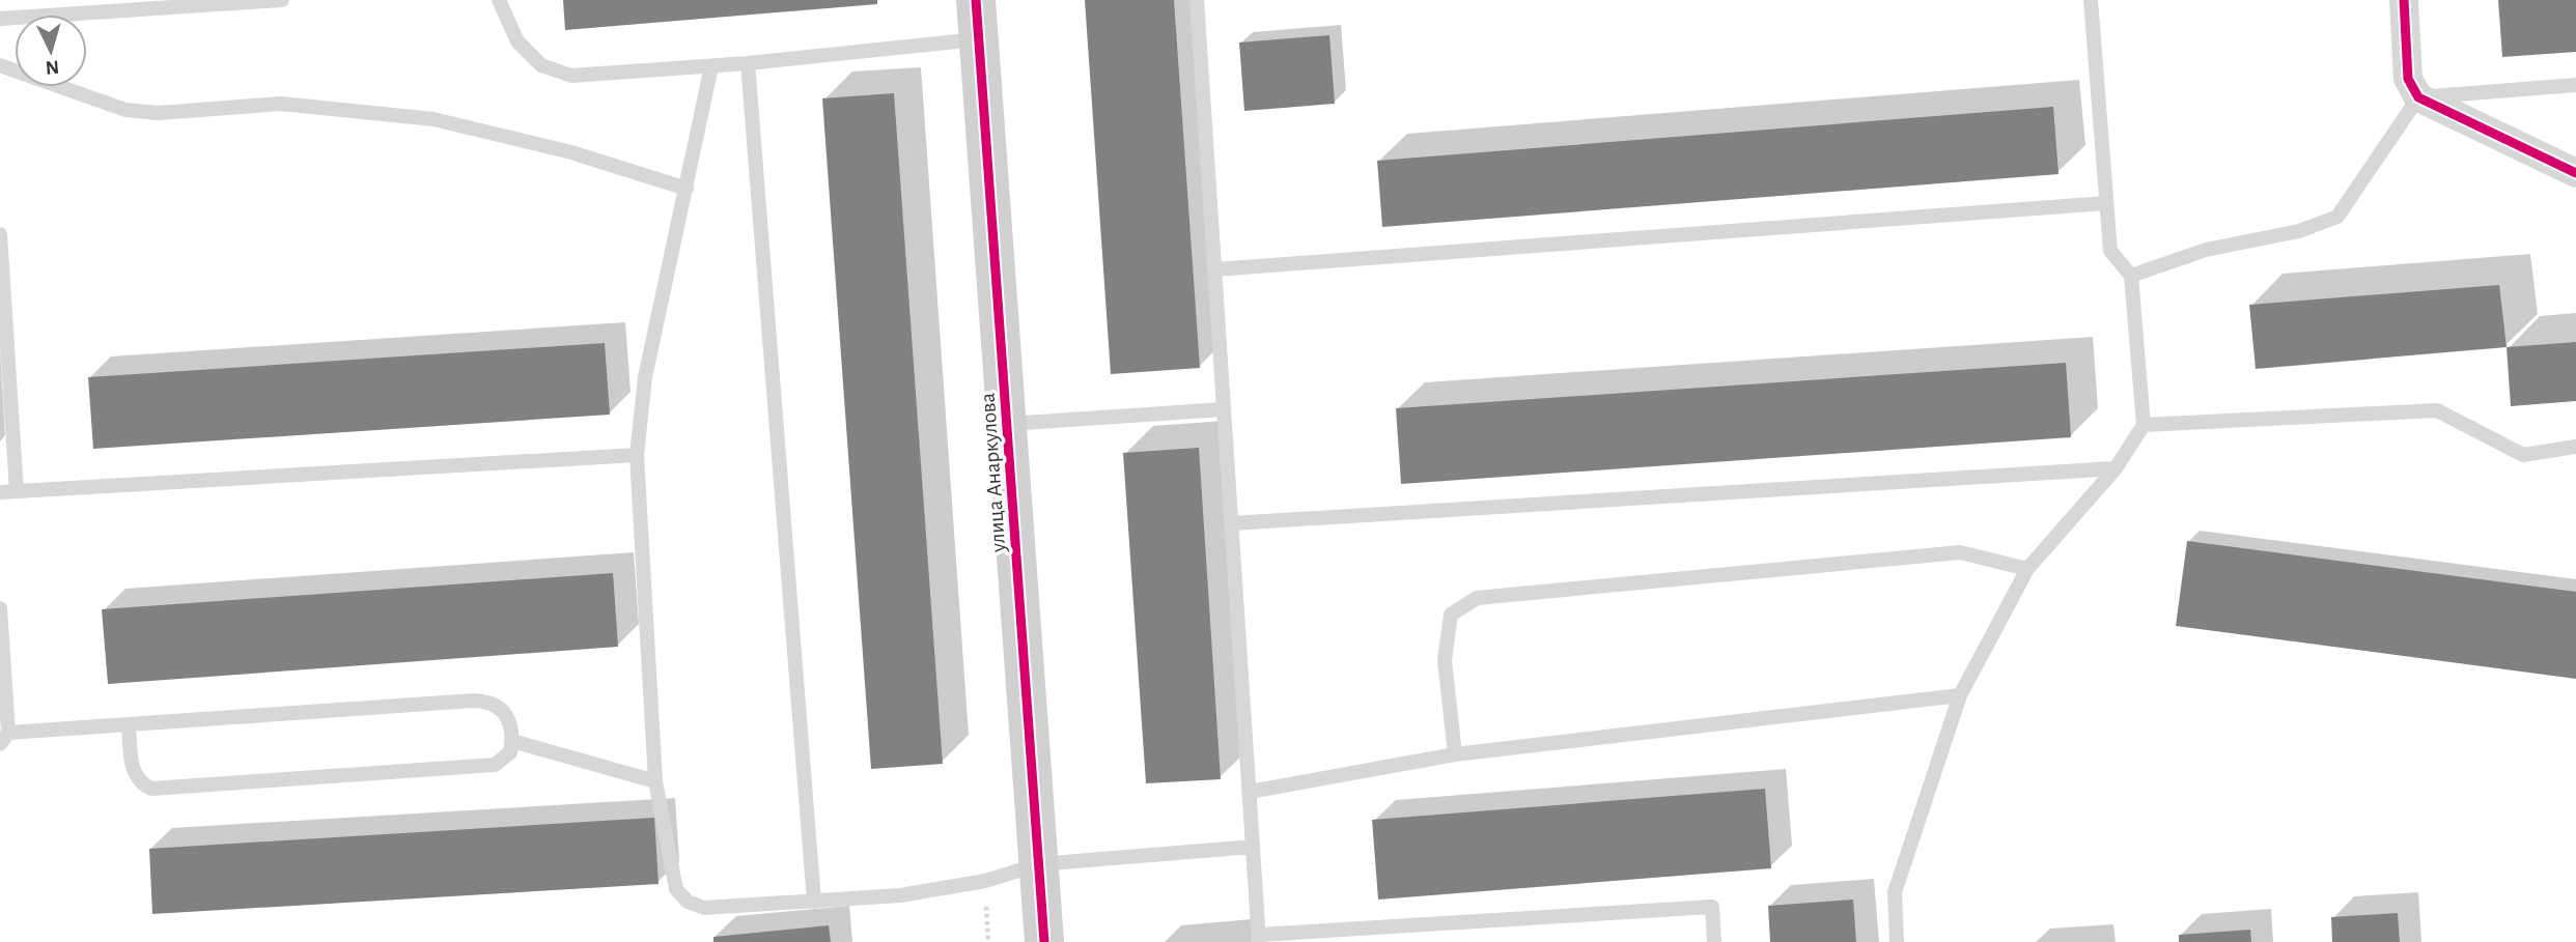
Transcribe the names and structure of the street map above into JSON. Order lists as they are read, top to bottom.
{
  "streets": {
    "street": ["улица Анаркулова"]
  },
  "north": "bottom"
}
